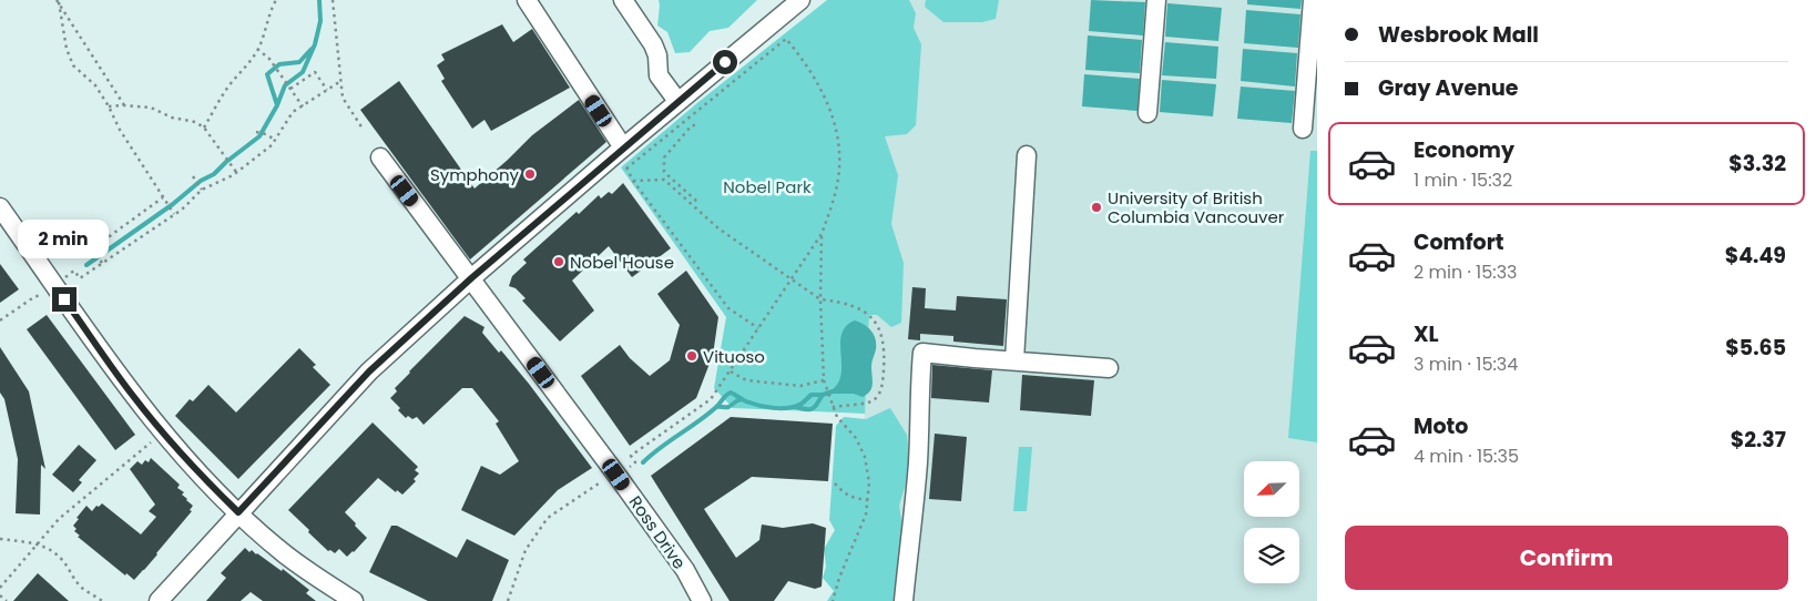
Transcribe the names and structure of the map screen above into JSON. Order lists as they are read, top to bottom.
{
  "streets": {
    "street": ["Ross Drive"]
  },
  "parks": ["Nobel Park"],
  "places": [
    "Symphony",
    "University of British Columbia Vancouver",
    "Nobel House",
    "Vituoso"
  ],
  "north": "bottom left",
  "page": {
    "banner": ["Wesbrook Mall", "Gray Avenue"],
    "list": [
      {
        "name": "Economy",
        "note": "1 min · 15:32",
        "value": "$3.32"
      },
      {
        "name": "Comfort",
        "note": "2 min · 15:33",
        "value": "$4.49"
      },
      {
        "name": "XL",
        "note": "3 min · 15:34",
        "value": "$5.65"
      },
      {
        "name": "Moto",
        "note": "4 min · 15:35",
        "value": "$2.37"
      }
    ],
    "bubble": "2 min",
    "buttons": "Confirm"
  }
}
